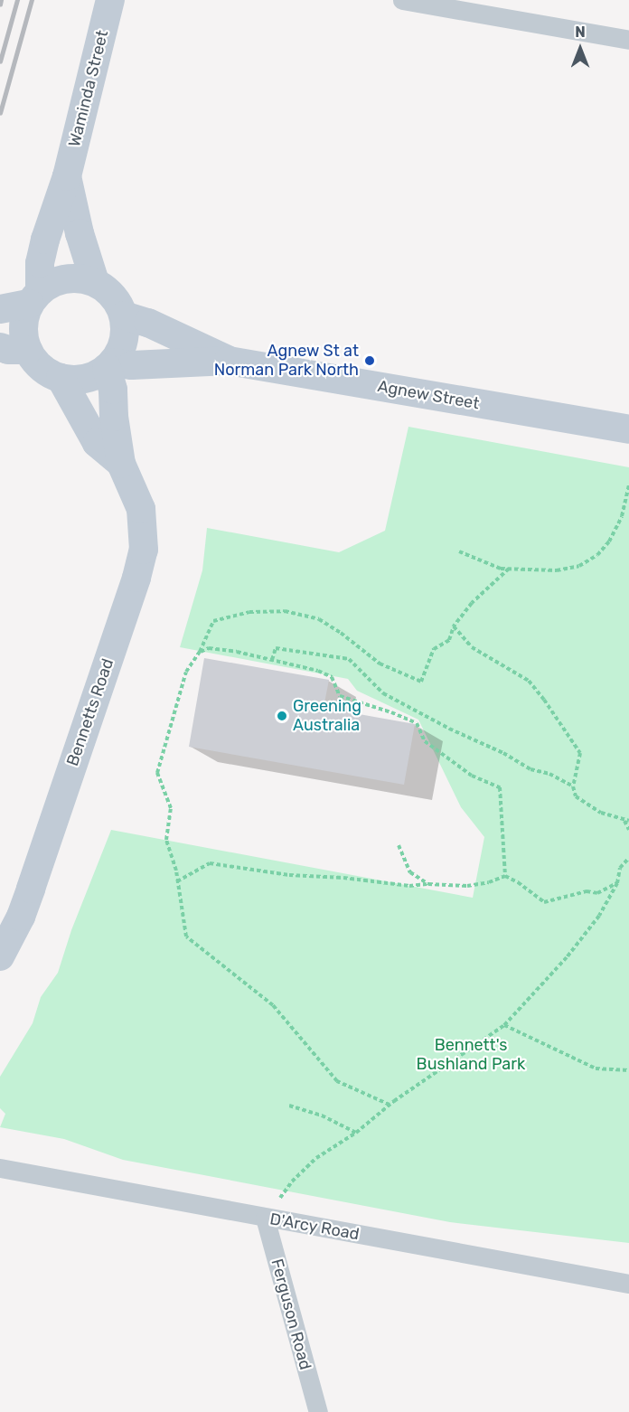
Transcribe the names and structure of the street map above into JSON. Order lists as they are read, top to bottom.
{
  "streets": {
    "main road": ["Waminda Street", "Agnew Street", "Bennetts Road"],
    "street": ["D'Arcy Road", "Ferguson Road"]
  },
  "crossings": [
    ["Waminda Street", "Agnew Street"],
    ["Waminda Street", "Bennetts Road"],
    ["Agnew Street", "Bennetts Road"],
    ["D'Arcy Road", "Ferguson Road"]
  ],
  "parks": ["Bennett's Bushland Park"],
  "places": ["Agnew St at Norman Park North", "Greening Australia"],
  "north": "top"
}
